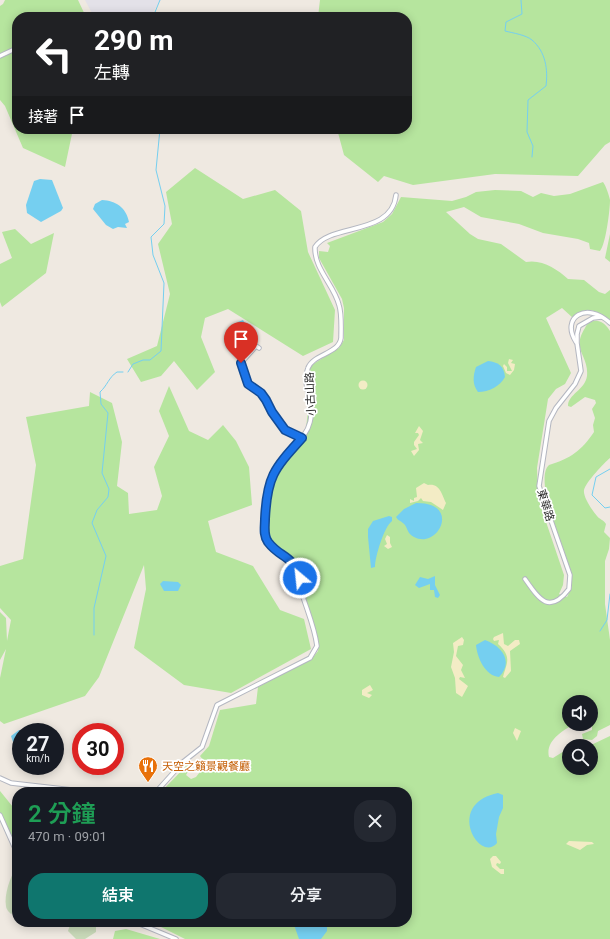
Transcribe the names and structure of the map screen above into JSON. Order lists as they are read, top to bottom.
{
  "streets": {
    "street": ["小古山路", "東華路"]
  },
  "places": {
    "restaurant": ["天空之籟景觀餐廳"]
  },
  "page": {
    "turn": ["290 m", "左轉"],
    "then": "接著",
    "speed": "27 km/h",
    "limit": "30",
    "heading": ["2 分鐘", "470 m · 09:01"],
    "buttons": ["結束", "分享"]
  }
}
